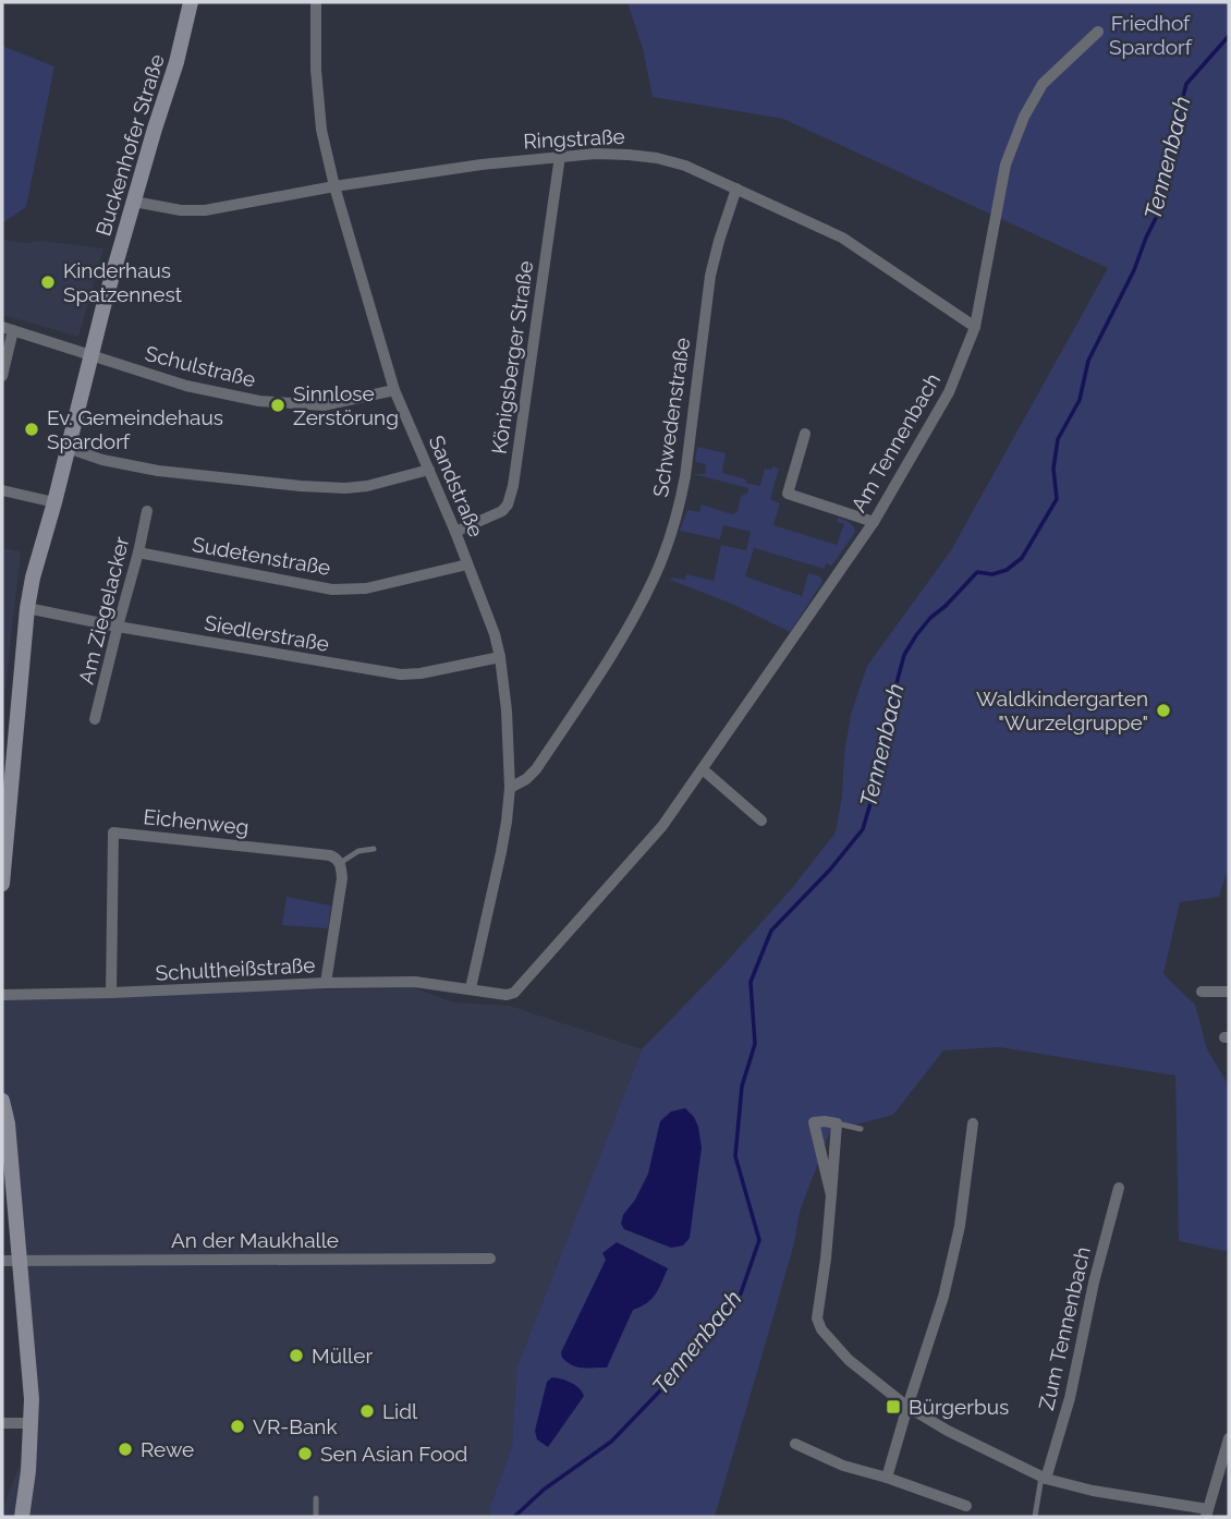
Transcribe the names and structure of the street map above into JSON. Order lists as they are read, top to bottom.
{
  "streets": {
    "street": [
      "Ringstraße",
      "Buckenhofer Straße",
      "Königsberger Straße",
      "Schulstraße",
      "Schwedenstraße",
      "Am Tennenbach",
      "Sandstraße",
      "Sudetenstraße",
      "Am Ziegelacker",
      "Siedlerstraße",
      "Eichenweg",
      "Schultheißstraße",
      "An der Maukhalle",
      "Zum Tennenbach"
    ]
  },
  "crossings": [
    ["Ringstraße", "Buckenhofer Straße"],
    ["Ringstraße", "Königsberger Straße"],
    ["Ringstraße", "Schwedenstraße"],
    ["Ringstraße", "Am Tennenbach"],
    ["Ringstraße", "Sandstraße"],
    ["Buckenhofer Straße", "Schulstraße"],
    ["Buckenhofer Straße", "Siedlerstraße"],
    ["Königsberger Straße", "Sandstraße"],
    ["Schulstraße", "Sandstraße"],
    ["Schwedenstraße", "Sandstraße"],
    ["Am Tennenbach", "Sandstraße"],
    ["Am Tennenbach", "Schultheißstraße"],
    ["Sandstraße", "Sudetenstraße"],
    ["Sandstraße", "Siedlerstraße"],
    ["Sandstraße", "Schultheißstraße"],
    ["Sudetenstraße", "Am Ziegelacker"],
    ["Am Ziegelacker", "Siedlerstraße"],
    ["Eichenweg", "Schultheißstraße"]
  ],
  "water": ["Tennenbach"],
  "parks": ["Friedhof Spardorf"],
  "places": {
    "other": [
      "Kinderhaus Spatzennest",
      "Sinnlose Zerstörung",
      "Ev. Gemeindehaus Spardorf",
      "Waldkindergarten \"Wurzelgruppe\"",
      "Müller",
      "Lidl",
      "VR-Bank",
      "Rewe",
      "Sen Asian Food"
    ],
    "transit": ["Bürgerbus"]
  }
}
